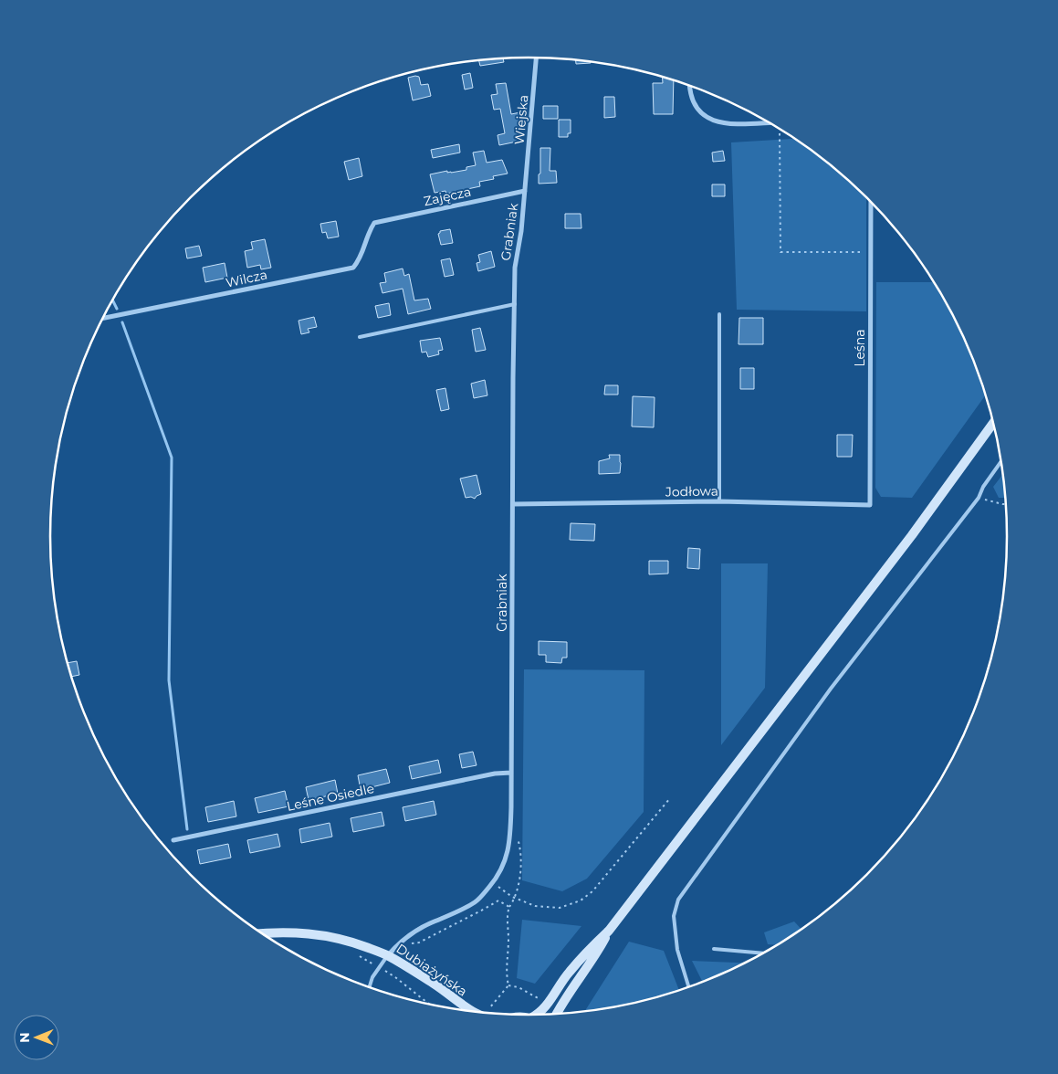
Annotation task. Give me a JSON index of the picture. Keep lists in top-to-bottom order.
{
  "streets": {
    "main road": ["Dubiażyńska"],
    "street": [
      "Wiejska",
      "Zajęcza",
      "Grabniak",
      "Wilcza",
      "Leśna",
      "Jodłowa",
      "Leśne Osiedle"
    ]
  },
  "crossings": [
    ["Wiejska", "Zajęcza"],
    ["Wiejska", "Grabniak"],
    ["Zajęcza", "Grabniak"],
    ["Zajęcza", "Wilcza"],
    ["Grabniak", "Jodłowa"],
    ["Grabniak", "Leśne Osiedle"],
    ["Grabniak", "Dubiażyńska"],
    ["Leśna", "Jodłowa"]
  ],
  "north": "left"
}
